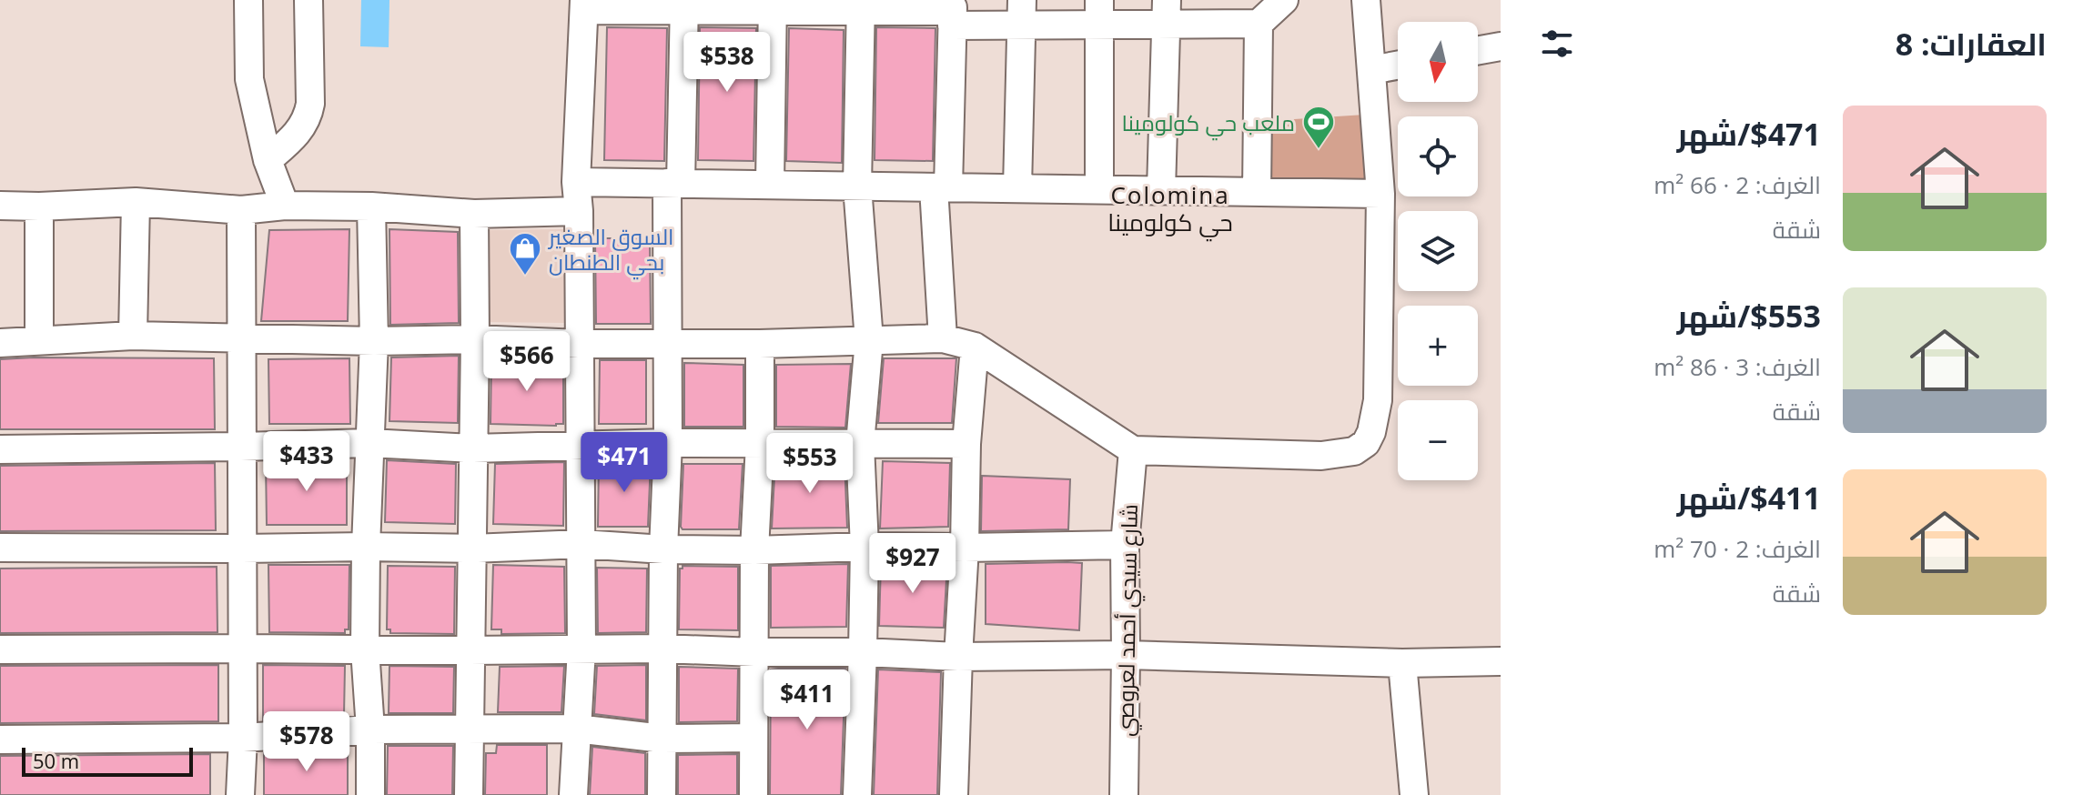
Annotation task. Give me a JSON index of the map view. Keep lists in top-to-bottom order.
{
  "streets": {
    "street": ["شارع سيدي أحمد لعروصي"]
  },
  "districts": ["Colomina حي كولومينا"],
  "places": {
    "sports": ["ملعب حي كولومينا"],
    "shop": ["السوق الصغير بحي الطنطان"]
  },
  "scale_bar": "50 m",
  "north": "bottom",
  "page": {
    "heading": "العقارات: 8",
    "map_buttons": ["+", "−"],
    "price": [
      "$538",
      "$566",
      "$433",
      "$471",
      "$553",
      "$927",
      "$411",
      "$578"
    ],
    "list": [
      {
        "name": "$471/شهر",
        "note": "الغرف: 2 · 66 m² · شقة"
      },
      {
        "name": "$553/شهر",
        "note": "الغرف: 3 · 86 m² · شقة"
      },
      {
        "name": "$411/شهر",
        "note": "الغرف: 2 · 70 m² · شقة"
      }
    ],
    "scale": "50 m"
  }
}
